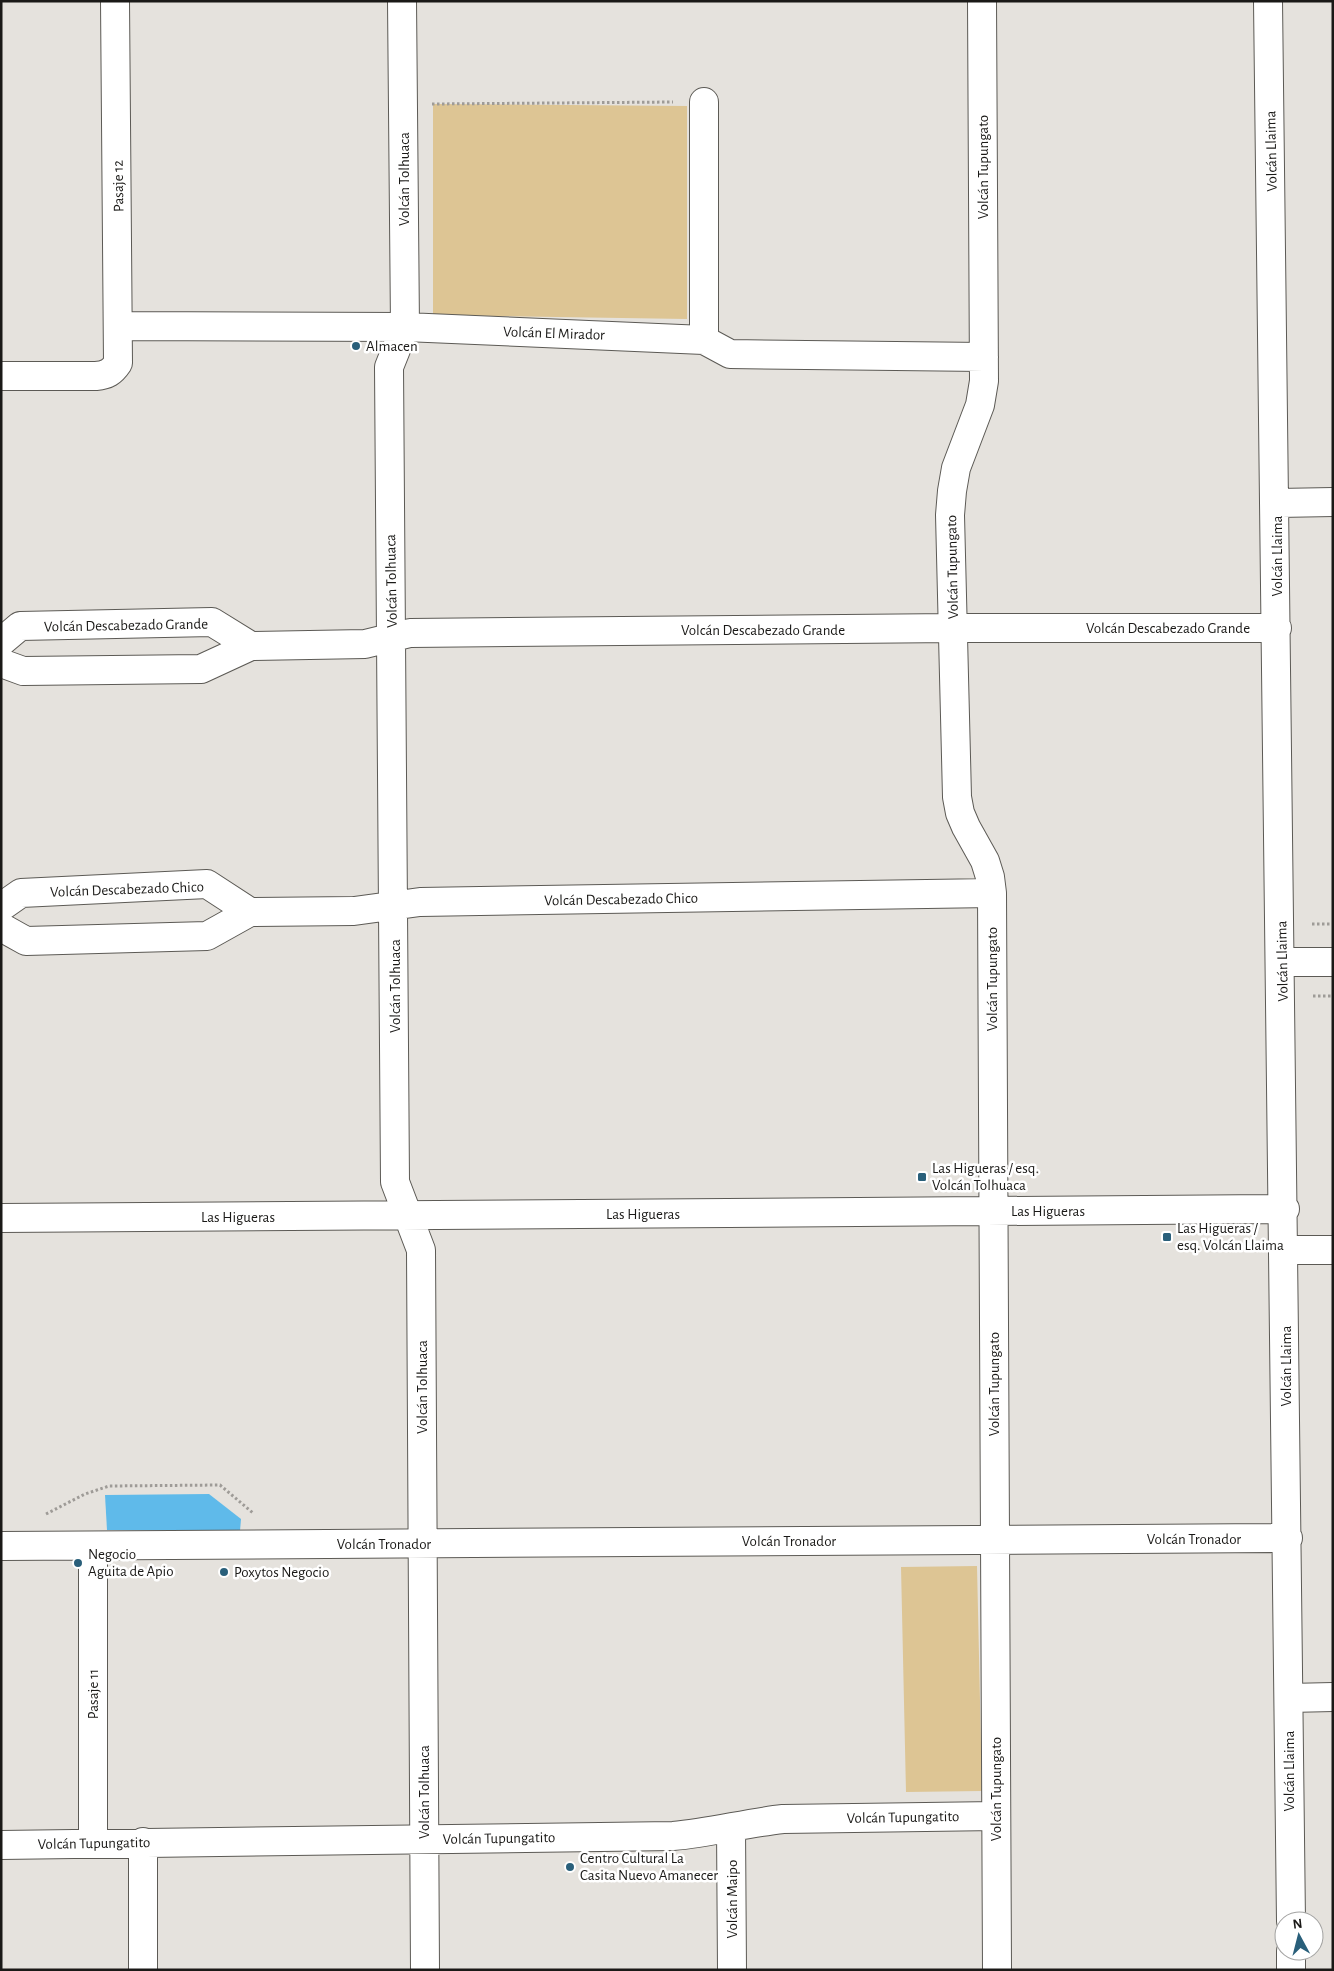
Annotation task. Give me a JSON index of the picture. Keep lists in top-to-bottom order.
{
  "streets": {
    "street": [
      "Volcán Llaima",
      "Volcán Tupungato",
      "Volcán Tolhuaca",
      "Pasaje 12",
      "Volcán El Mirador",
      "Volcán Descabezado Grande",
      "Volcán Descabezado Chico",
      "Las Higueras",
      "Volcán Tronador",
      "Pasaje 11",
      "Volcán Tupungatito",
      "Volcán Maipo"
    ]
  },
  "crossings": [
    ["Volcán Llaima", "Volcán Descabezado Grande"],
    ["Volcán Llaima", "Las Higueras"],
    ["Volcán Llaima", "Volcán Tronador"],
    ["Volcán Tupungato", "Volcán El Mirador"],
    ["Volcán Tupungato", "Volcán Descabezado Grande"],
    ["Volcán Tupungato", "Volcán Descabezado Chico"],
    ["Volcán Tupungato", "Las Higueras"],
    ["Volcán Tupungato", "Volcán Tronador"],
    ["Volcán Tupungato", "Volcán Tupungatito"],
    ["Volcán Tolhuaca", "Volcán El Mirador"],
    ["Volcán Tolhuaca", "Volcán Descabezado Grande"],
    ["Volcán Tolhuaca", "Volcán Descabezado Chico"],
    ["Volcán Tolhuaca", "Las Higueras"],
    ["Volcán Tolhuaca", "Volcán Tronador"],
    ["Volcán Tolhuaca", "Volcán Tupungatito"],
    ["Pasaje 12", "Volcán El Mirador"],
    ["Volcán Tronador", "Pasaje 11"],
    ["Pasaje 11", "Volcán Tupungatito"],
    ["Volcán Tupungatito", "Volcán Maipo"]
  ],
  "places": {
    "other": [
      "Almacen",
      "Negocio Aguita de Apio",
      "Poxytos Negocio",
      "Centro Cultural La Casita Nuevo Amanecer"
    ],
    "transit": ["Las Higueras / esq. Volcán Tolhuaca", "Las Higueras / esq. Volcán Llaima"]
  },
  "north": "top"
}
